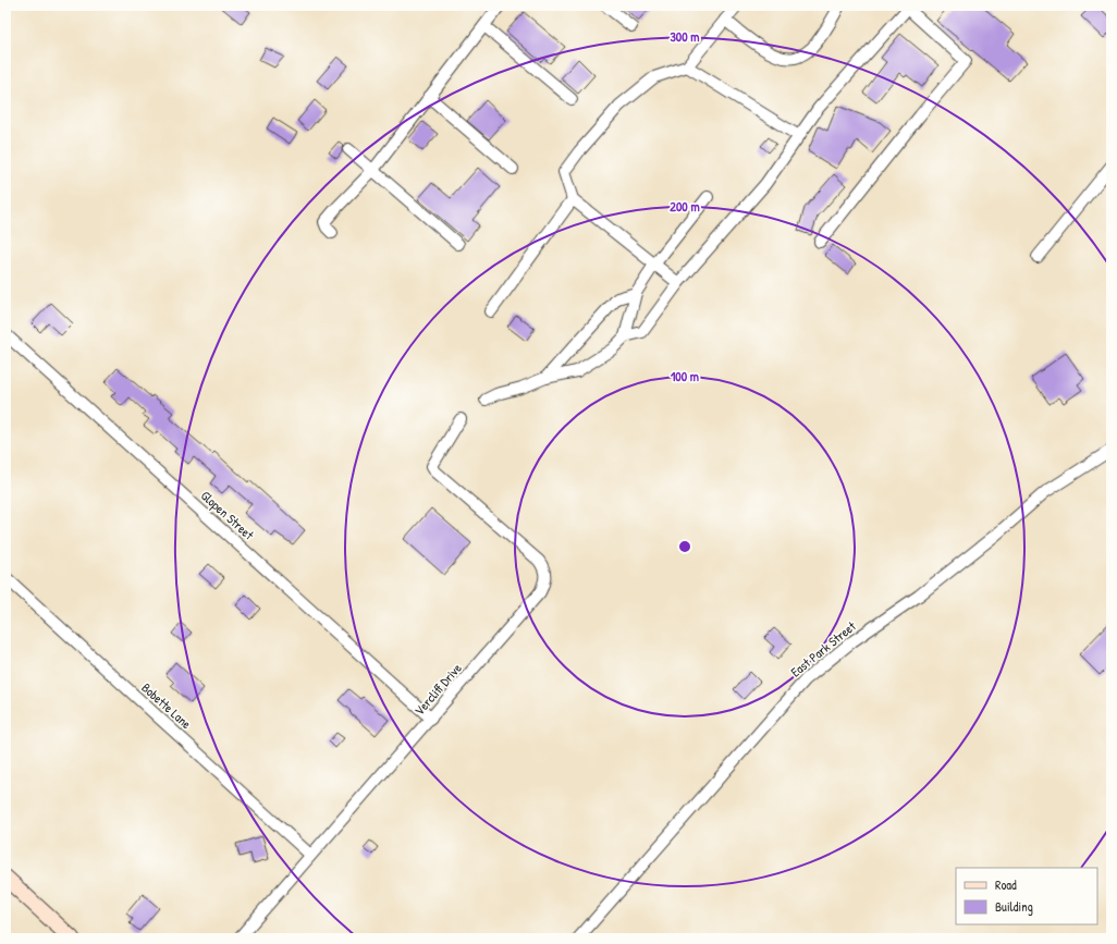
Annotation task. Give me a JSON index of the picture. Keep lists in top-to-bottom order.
{
  "streets": {
    "street": [
      "Glopen Street",
      "East Park Street",
      "Vercliff Drive",
      "Bobette Lane"
    ]
  },
  "crossings": [
    ["Glopen Street", "Vercliff Drive"],
    ["Vercliff Drive", "Bobette Lane"]
  ],
  "legend": ["Road", "Building"],
  "rings": ["300 m", "200 m", "100 m"]
}
